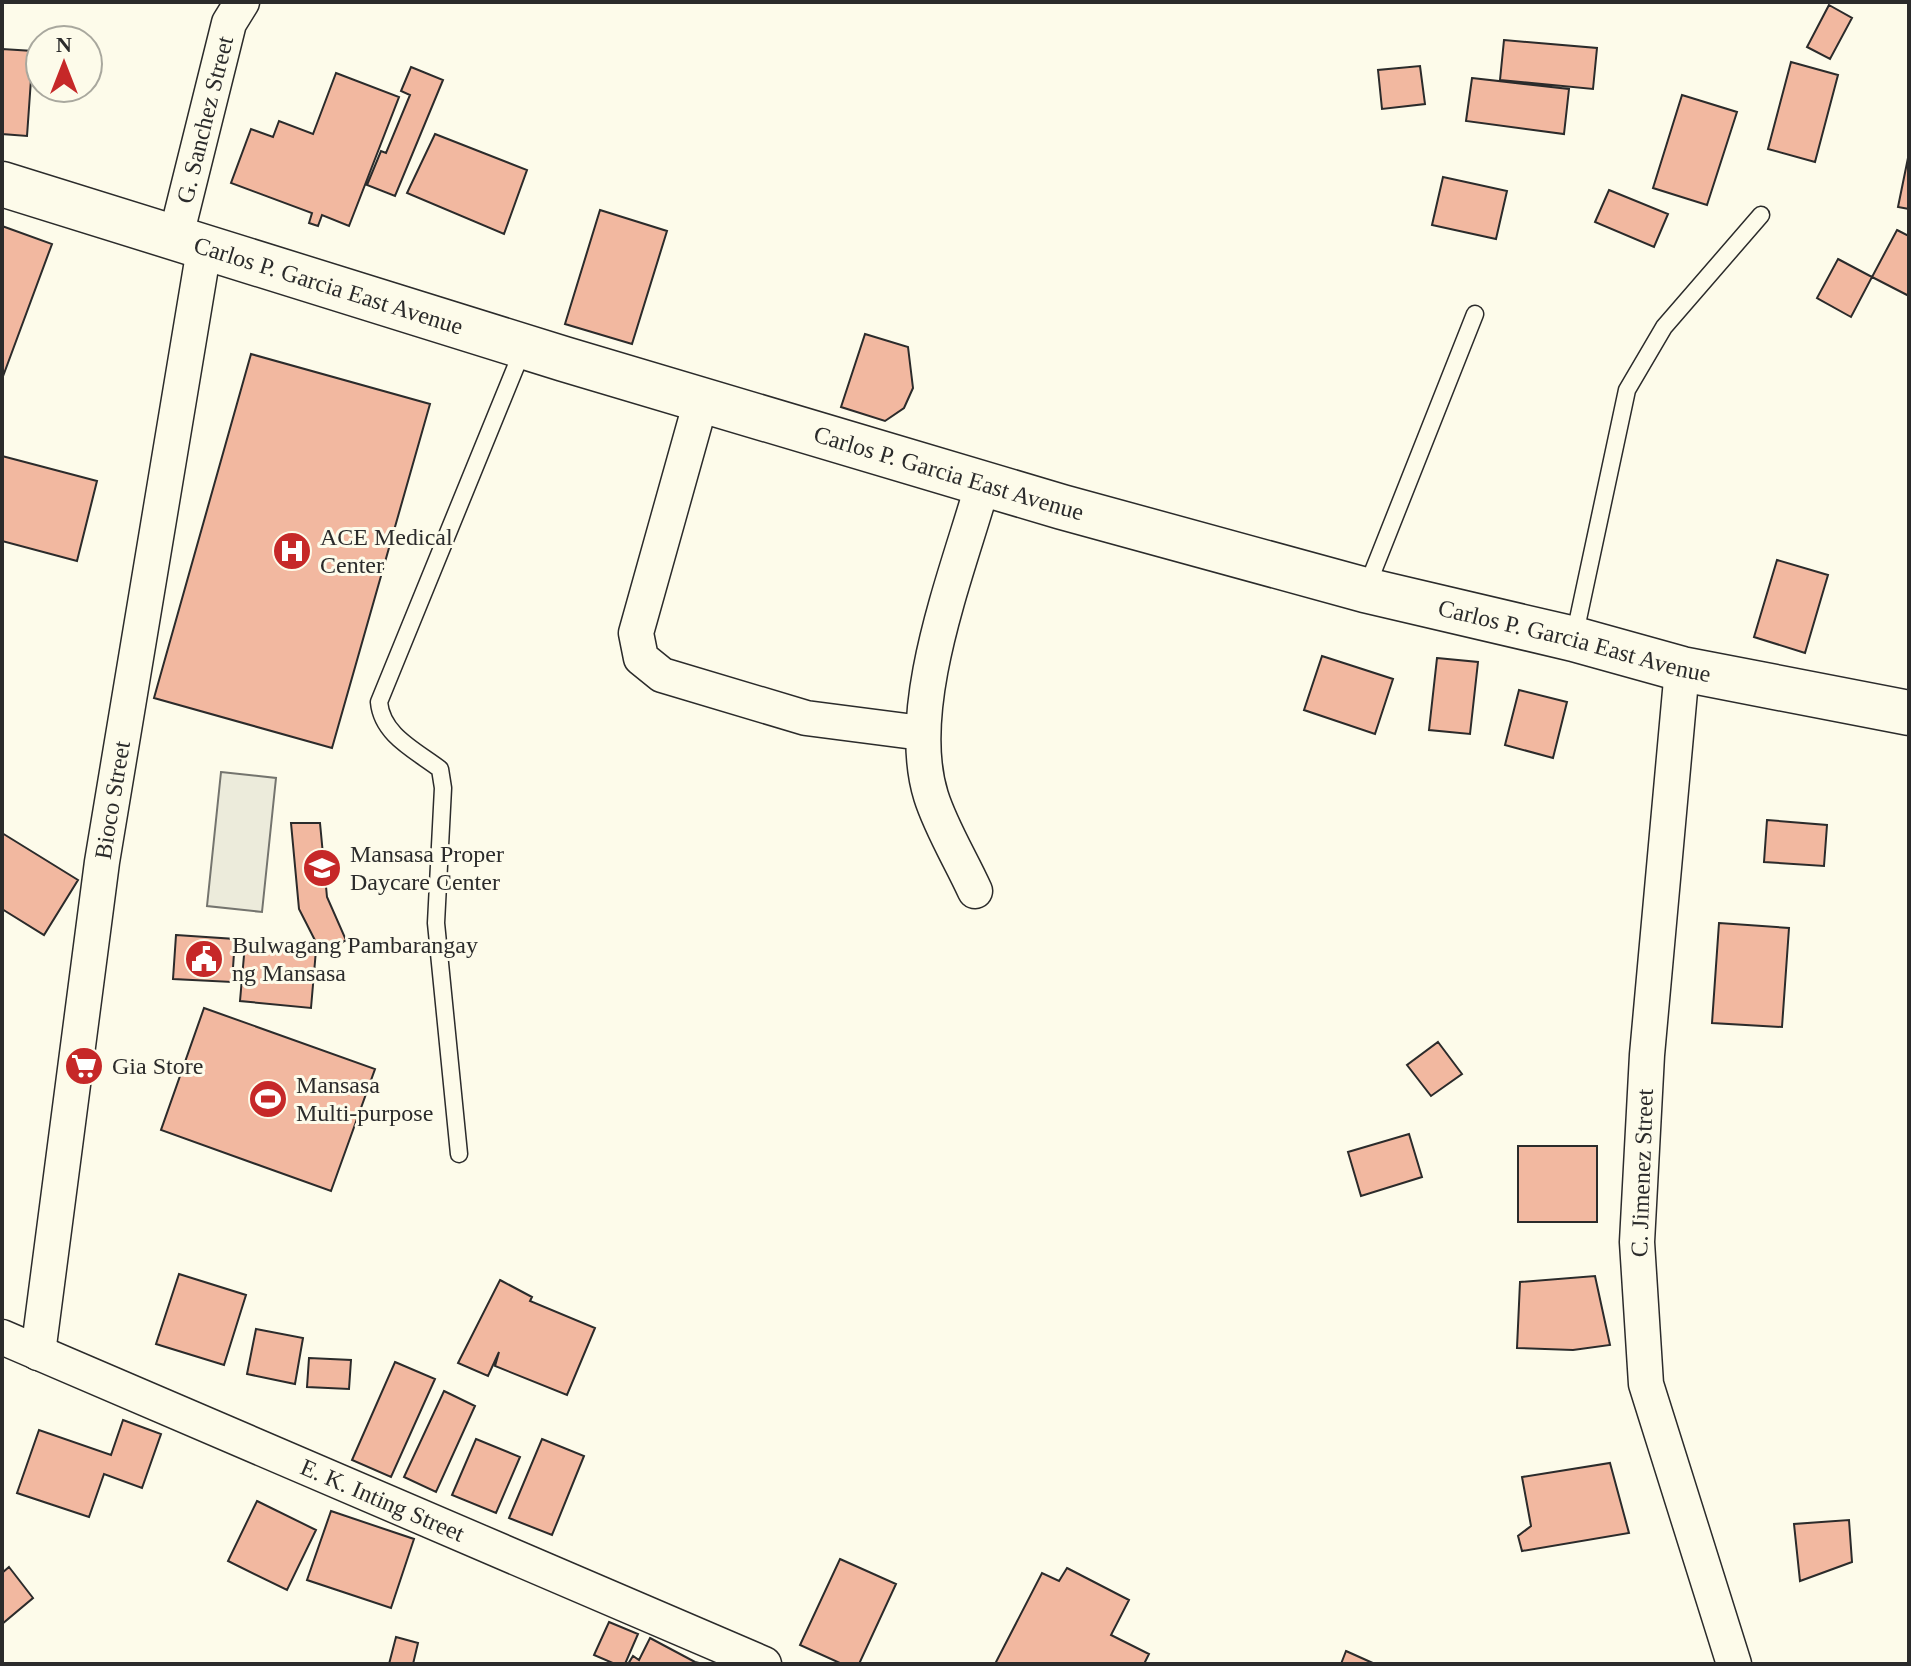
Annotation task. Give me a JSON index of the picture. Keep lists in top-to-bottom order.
{
  "streets": {
    "main road": ["Carlos P. Garcia East Avenue"],
    "street": [
      "G. Sanchez Street",
      "Bioco Street",
      "C. Jimenez Street",
      "E. K. Inting Street"
    ]
  },
  "crossings": [
    ["G. Sanchez Street", "Carlos P. Garcia East Avenue"],
    ["G. Sanchez Street", "Bioco Street"],
    ["Carlos P. Garcia East Avenue", "Bioco Street"],
    ["Carlos P. Garcia East Avenue", "C. Jimenez Street"],
    ["Bioco Street", "E. K. Inting Street"]
  ],
  "places": {
    "hospital": ["ACE Medical Center"],
    "school or university": ["Mansasa Proper Daycare Center"],
    "public building": ["Bulwagang Pambarangay ng Mansasa"],
    "supermarket": ["Gia Store"],
    "sports": ["Mansasa Multi-purpose"]
  },
  "north": "top"
}
